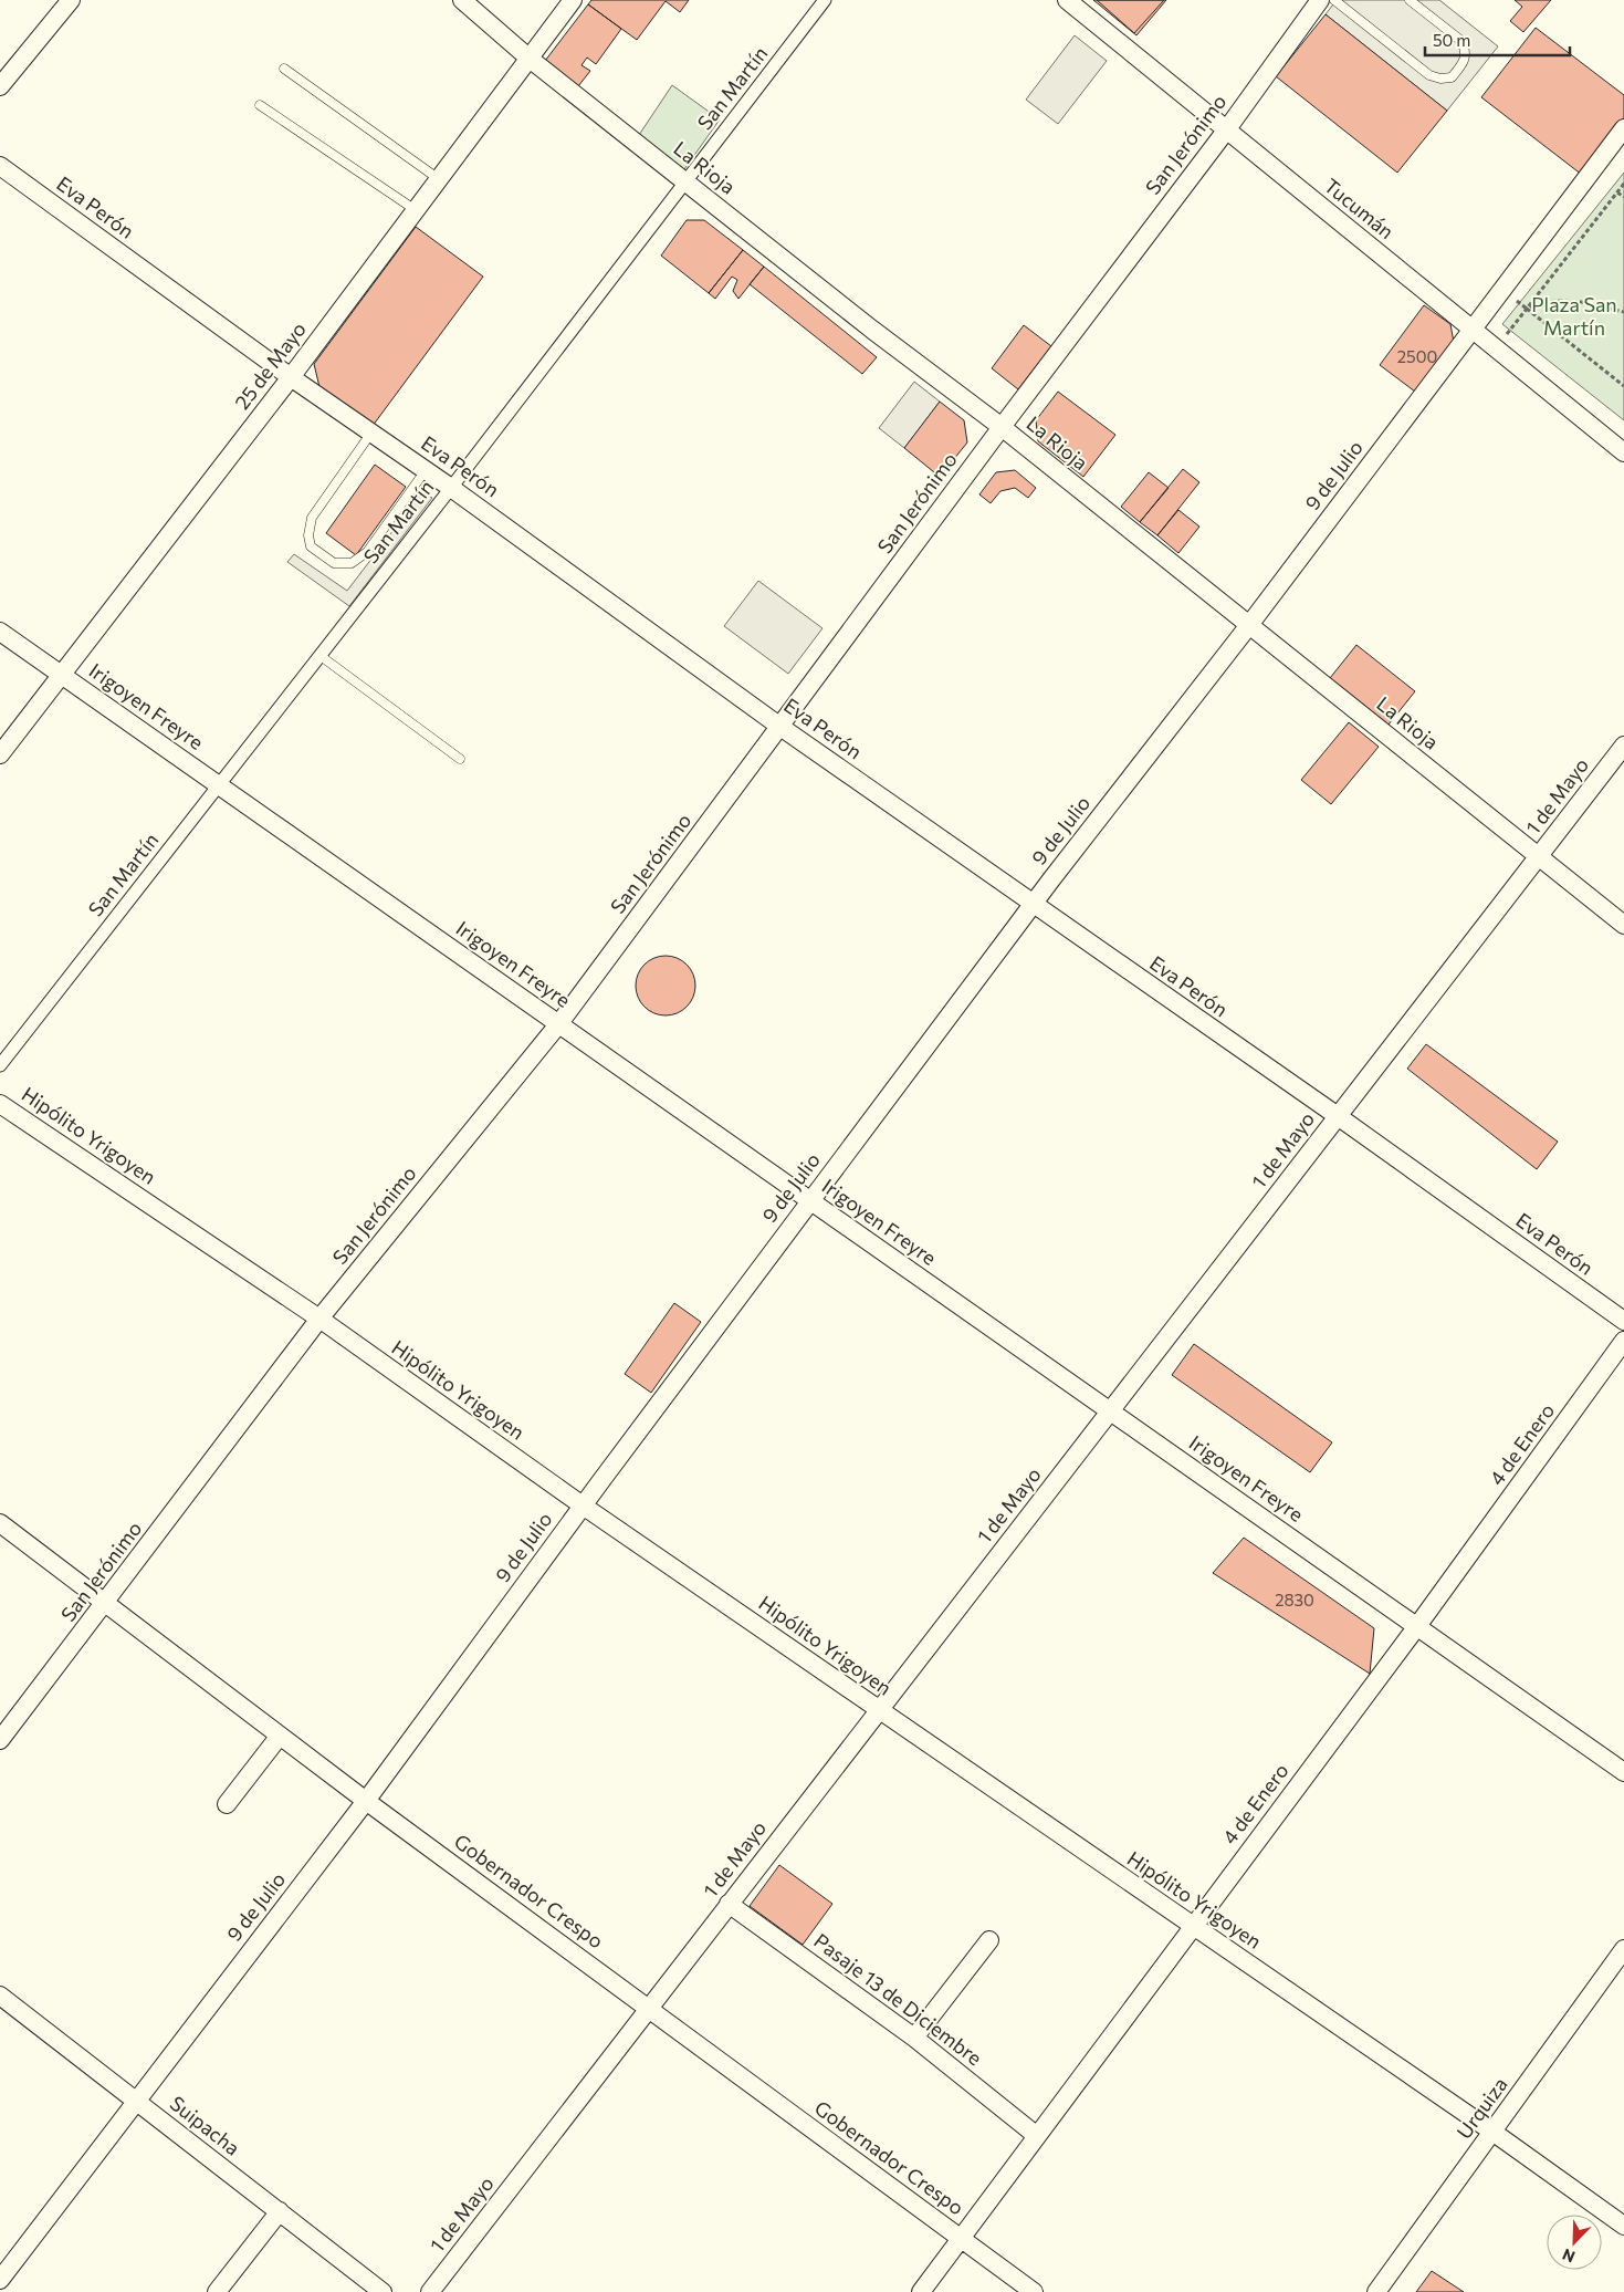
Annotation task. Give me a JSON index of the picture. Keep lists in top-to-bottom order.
{
  "streets": {
    "street": [
      "San Martín",
      "San Jerónimo",
      "La Rioja",
      "Eva Perón",
      "Tucumán",
      "25 de Mayo",
      "9 de Julio",
      "Irigoyen Freyre",
      "1 de Mayo",
      "Hipólito Yrigoyen",
      "4 de Enero",
      "Gobernador Crespo",
      "Pasaje 13 de Diciembre",
      "Urquiza",
      "Suipacha"
    ]
  },
  "crossings": [
    ["San Martín", "La Rioja"],
    ["San Martín", "Eva Perón"],
    ["San Martín", "Irigoyen Freyre"],
    ["San Jerónimo", "La Rioja"],
    ["San Jerónimo", "Eva Perón"],
    ["San Jerónimo", "Tucumán"],
    ["San Jerónimo", "Irigoyen Freyre"],
    ["San Jerónimo", "Hipólito Yrigoyen"],
    ["San Jerónimo", "Gobernador Crespo"],
    ["La Rioja", "25 de Mayo"],
    ["La Rioja", "9 de Julio"],
    ["La Rioja", "1 de Mayo"],
    ["Eva Perón", "25 de Mayo"],
    ["Eva Perón", "9 de Julio"],
    ["Eva Perón", "1 de Mayo"],
    ["Tucumán", "9 de Julio"],
    ["25 de Mayo", "Irigoyen Freyre"],
    ["9 de Julio", "Irigoyen Freyre"],
    ["9 de Julio", "Hipólito Yrigoyen"],
    ["9 de Julio", "Gobernador Crespo"],
    ["9 de Julio", "Suipacha"],
    ["Irigoyen Freyre", "1 de Mayo"],
    ["Irigoyen Freyre", "4 de Enero"],
    ["1 de Mayo", "Hipólito Yrigoyen"],
    ["1 de Mayo", "Gobernador Crespo"],
    ["1 de Mayo", "Pasaje 13 de Diciembre"],
    ["Hipólito Yrigoyen", "4 de Enero"],
    ["Hipólito Yrigoyen", "Urquiza"],
    ["4 de Enero", "Gobernador Crespo"],
    ["4 de Enero", "Pasaje 13 de Diciembre"]
  ],
  "parks": ["Plaza San Martín"],
  "house_numbers": ["2500", "2830"],
  "scale_bar": "50 m",
  "north": "bottom left"
}
